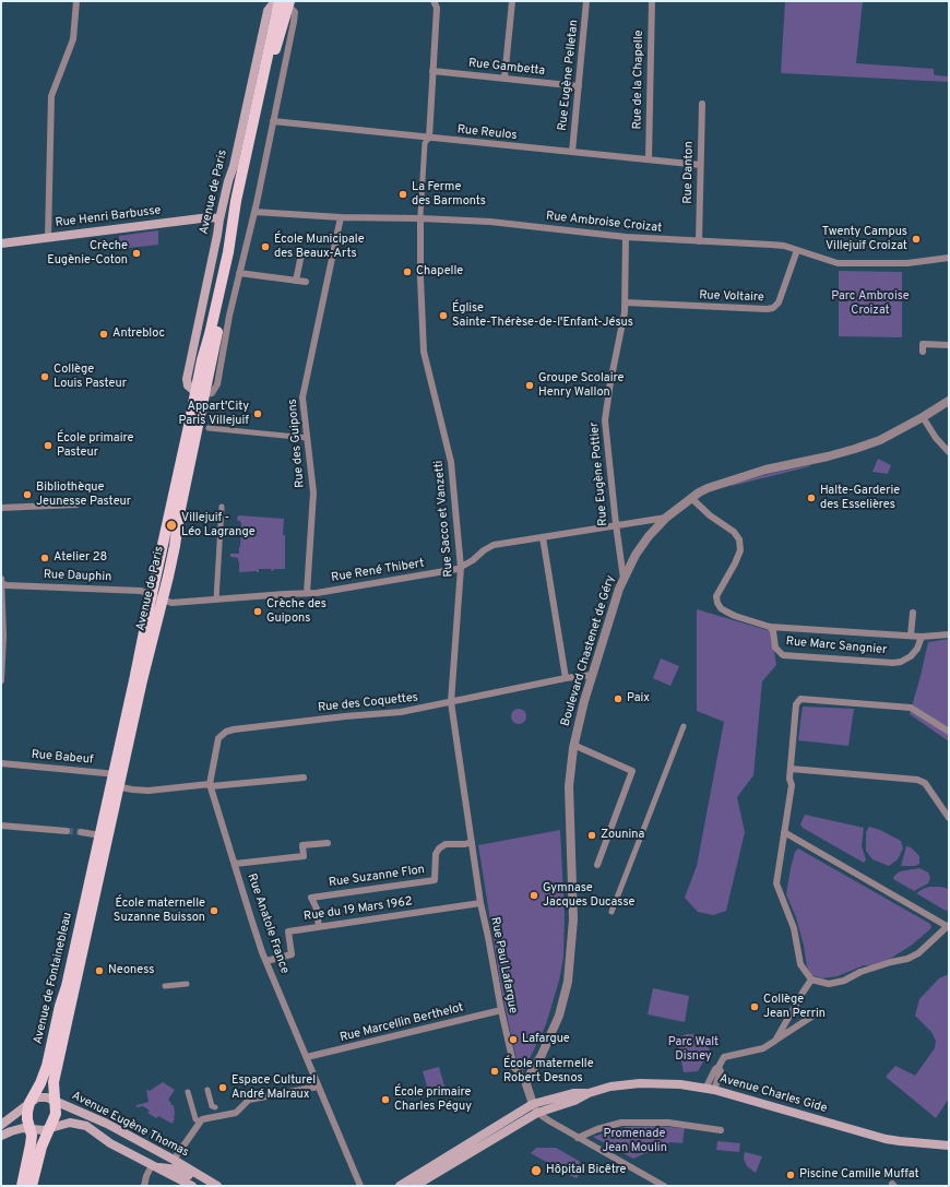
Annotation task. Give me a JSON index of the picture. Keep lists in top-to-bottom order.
{
  "streets": {
    "main road": [
      "Avenue de Paris",
      "Rue Henri Barbusse",
      "Avenue de Fontainebleau",
      "Avenue Charles Gide",
      "Avenue Eugène Thomas"
    ],
    "street": [
      "Rue Gambetta",
      "Rue Eugène Pelletan",
      "Rue de la Chapelle",
      "Rue Reulos",
      "Rue Danton",
      "Rue Ambroise Croizat",
      "Rue Voltaire",
      "Rue des Guipons",
      "Rue Eugène Pottier",
      "Rue Sacco et Vanzetti",
      "Rue René Thibert",
      "Rue Dauphin",
      "Rue Marc Sangnier",
      "Boulevard Chastenet de Géry",
      "Rue des Coquettes",
      "Rue Babeuf",
      "Rue Suzanne Flon",
      "Rue du 19 Mars 1962",
      "Rue Anatole France",
      "Rue Paul Lafargue",
      "Rue Marcellin Berthelot"
    ]
  },
  "crossings": [
    ["Rue Gambetta", "Rue Eugène Pelletan"],
    ["Rue Eugène Pelletan", "Rue Reulos"],
    ["Rue de la Chapelle", "Rue Reulos"],
    ["Rue Reulos", "Rue Danton"],
    ["Rue Danton", "Rue Ambroise Croizat"],
    ["Avenue de Paris", "Rue Henri Barbusse"],
    ["Avenue de Paris", "Rue René Thibert"],
    ["Avenue de Paris", "Rue Dauphin"],
    ["Avenue de Paris", "Rue Babeuf"],
    ["Avenue de Paris", "Avenue de Fontainebleau"],
    ["Rue Ambroise Croizat", "Rue Voltaire"],
    ["Rue Ambroise Croizat", "Rue des Guipons"],
    ["Rue Ambroise Croizat", "Rue Eugène Pottier"],
    ["Rue Ambroise Croizat", "Rue Sacco et Vanzetti"],
    ["Rue Voltaire", "Rue Eugène Pottier"],
    ["Rue des Guipons", "Rue René Thibert"],
    ["Rue Eugène Pottier", "Rue René Thibert"],
    ["Rue Eugène Pottier", "Boulevard Chastenet de Géry"],
    ["Rue Sacco et Vanzetti", "Rue René Thibert"],
    ["Rue Sacco et Vanzetti", "Rue des Coquettes"],
    ["Rue Sacco et Vanzetti", "Rue Suzanne Flon"],
    ["Rue Sacco et Vanzetti", "Rue Paul Lafargue"],
    ["Rue René Thibert", "Rue Dauphin"],
    ["Rue René Thibert", "Boulevard Chastenet de Géry"],
    ["Rue Marc Sangnier", "Boulevard Chastenet de Géry"],
    ["Boulevard Chastenet de Géry", "Rue des Coquettes"],
    ["Boulevard Chastenet de Géry", "Rue Paul Lafargue"],
    ["Rue des Coquettes", "Rue Anatole France"],
    ["Rue Babeuf", "Avenue de Fontainebleau"],
    ["Rue Suzanne Flon", "Rue du 19 Mars 1962"],
    ["Rue Suzanne Flon", "Rue Paul Lafargue"],
    ["Rue du 19 Mars 1962", "Rue Anatole France"],
    ["Rue du 19 Mars 1962", "Rue Paul Lafargue"],
    ["Rue Anatole France", "Rue Marcellin Berthelot"],
    ["Rue Paul Lafargue", "Rue Marcellin Berthelot"],
    ["Avenue de Fontainebleau", "Avenue Eugène Thomas"]
  ],
  "parks": ["Parc Ambroise Croizat", "Parc Walt Disney", "Promenade Jean Moulin"],
  "places": [
    "La Ferme des Barmonts",
    "Twenty Campus Villejuif Croizat",
    "École Municipale des Beaux-Arts",
    "Crèche Eugènie-Coton",
    "Chapelle",
    "Église Sainte-Thérèse-de-l'Enfant-Jésus",
    "Antrebloc",
    "Collège Louis Pasteur",
    "Groupe Scolaire Henry Wallon",
    "Appart'City Paris Villejuif",
    "École primaire Pasteur",
    "Bibliothèque Jeunesse Pasteur",
    "Halte-Garderie des Esselières",
    "Villejuif - Léo Lagrange",
    "Atelier 28",
    "Crèche des Guipons",
    "Paix",
    "Zounina",
    "Gymnase Jacques Ducasse",
    "École maternelle Suzanne Buisson",
    "Neoness",
    "Collège Jean Perrin",
    "Lafargue",
    "École maternelle Robert Desnos",
    "Espace Culturel André Malraux",
    "École primaire Charles Péguy",
    "Hôpital Bicêtre",
    "Piscine Camille Muffat"
  ]
}
